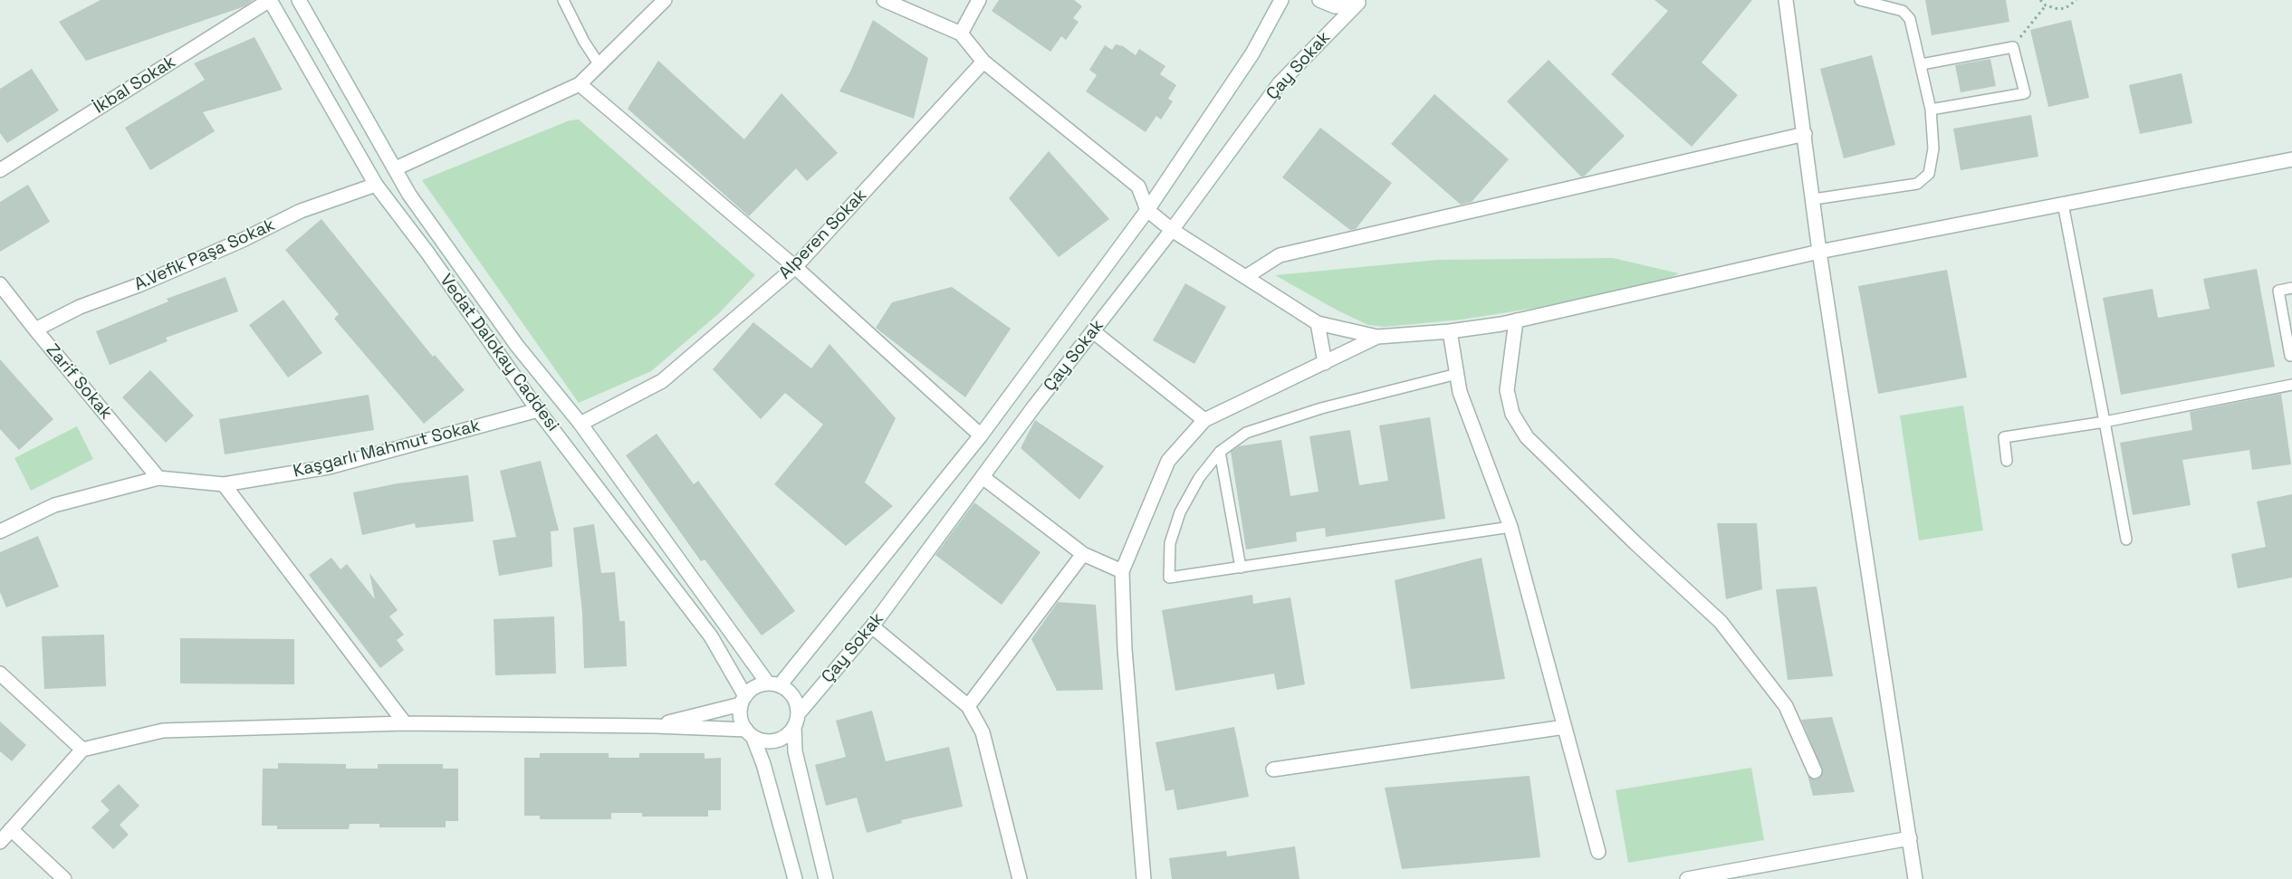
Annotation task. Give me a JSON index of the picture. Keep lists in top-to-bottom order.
{
  "streets": {
    "street": [
      "Çay Sokak",
      "İkbal Sokak",
      "Alperen Sokak",
      "A.Vefik Paşa Sokak",
      "Vedat Dalokay Caddesi",
      "Zarif Sokak",
      "Kaşgarlı Mahmut Sokak"
    ]
  },
  "crossings": [
    ["Çay Sokak", "Vedat Dalokay Caddesi"],
    ["İkbal Sokak", "Vedat Dalokay Caddesi"],
    ["Alperen Sokak", "Vedat Dalokay Caddesi"],
    ["A.Vefik Paşa Sokak", "Vedat Dalokay Caddesi"],
    ["A.Vefik Paşa Sokak", "Zarif Sokak"],
    ["Vedat Dalokay Caddesi", "Kaşgarlı Mahmut Sokak"],
    ["Zarif Sokak", "Kaşgarlı Mahmut Sokak"]
  ]
}
